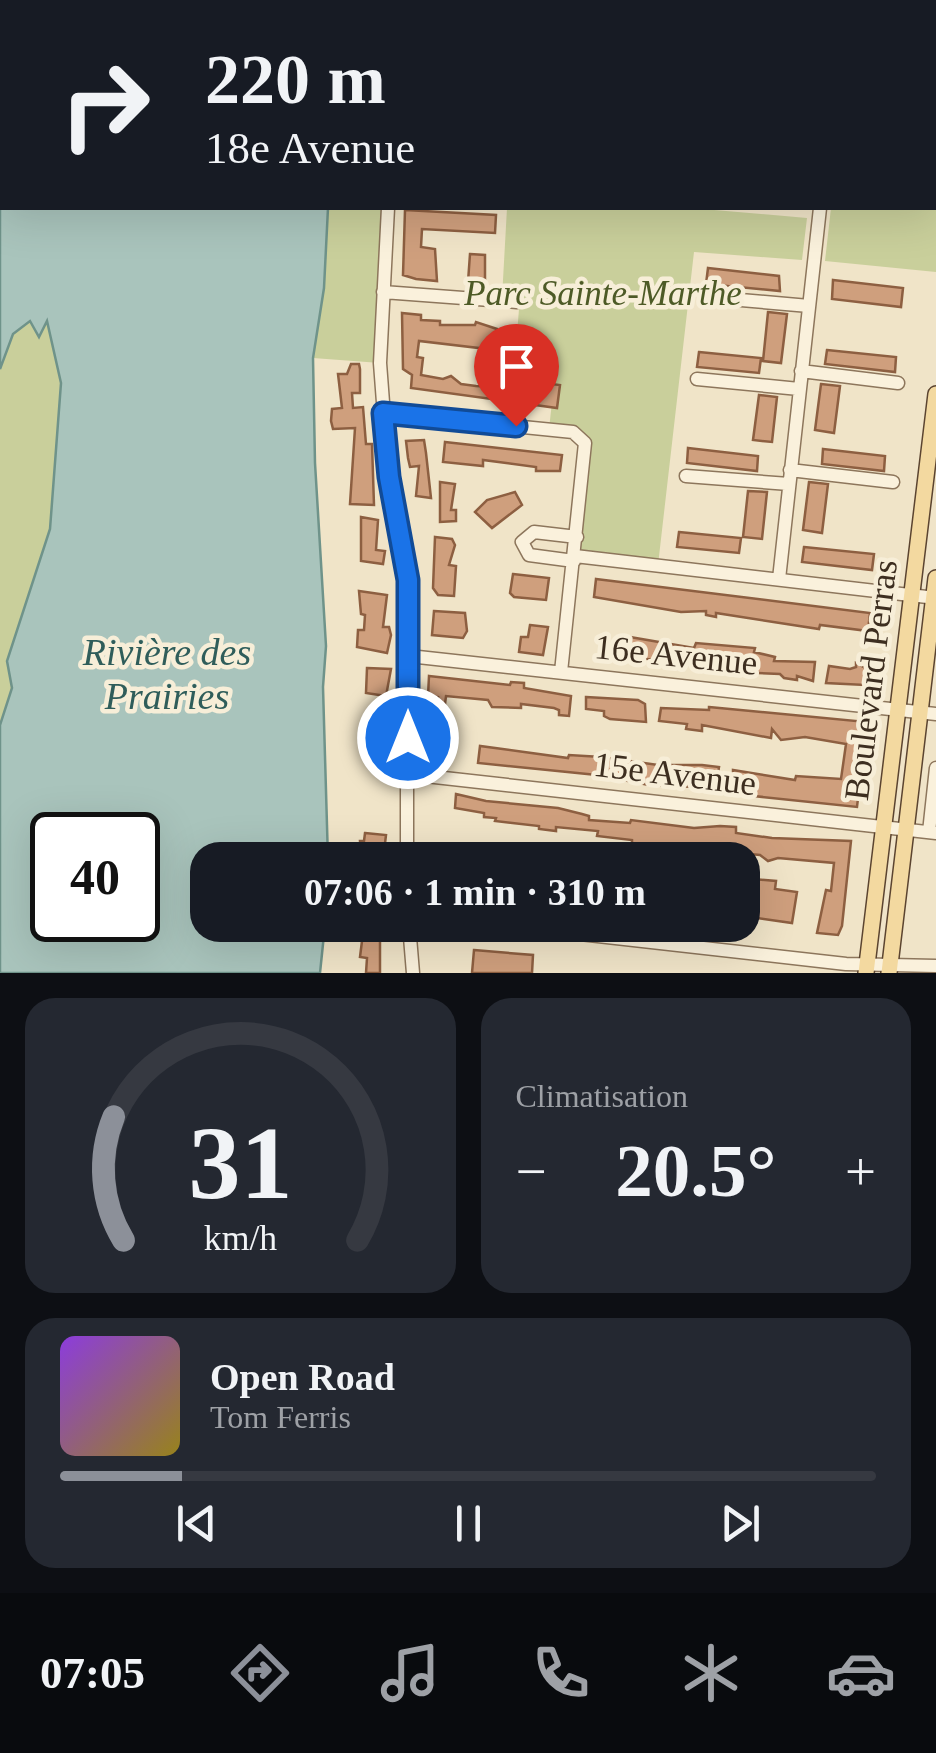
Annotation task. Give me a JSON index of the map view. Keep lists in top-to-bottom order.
{
  "streets": {
    "main road": ["Boulevard Perras"],
    "street": ["16e Avenue", "15e Avenue"]
  },
  "crossings": [
    ["16e Avenue", "Boulevard Perras"],
    ["Boulevard Perras", "15e Avenue"]
  ],
  "water": ["Rivière des Prairies"],
  "parks": ["Parc Sainte-Marthe"],
  "page": {
    "turn": ["220 m", "18e Avenue"],
    "limit": "40",
    "trip": "07:06 · 1 min · 310 m",
    "tile": "Climatisation",
    "heat": ["−", "20.5°", "+"],
    "song": ["Open Road", "Tom Ferris"],
    "tabs": "07:05",
    "gauge": ["31", "km/h"]
  }
}
